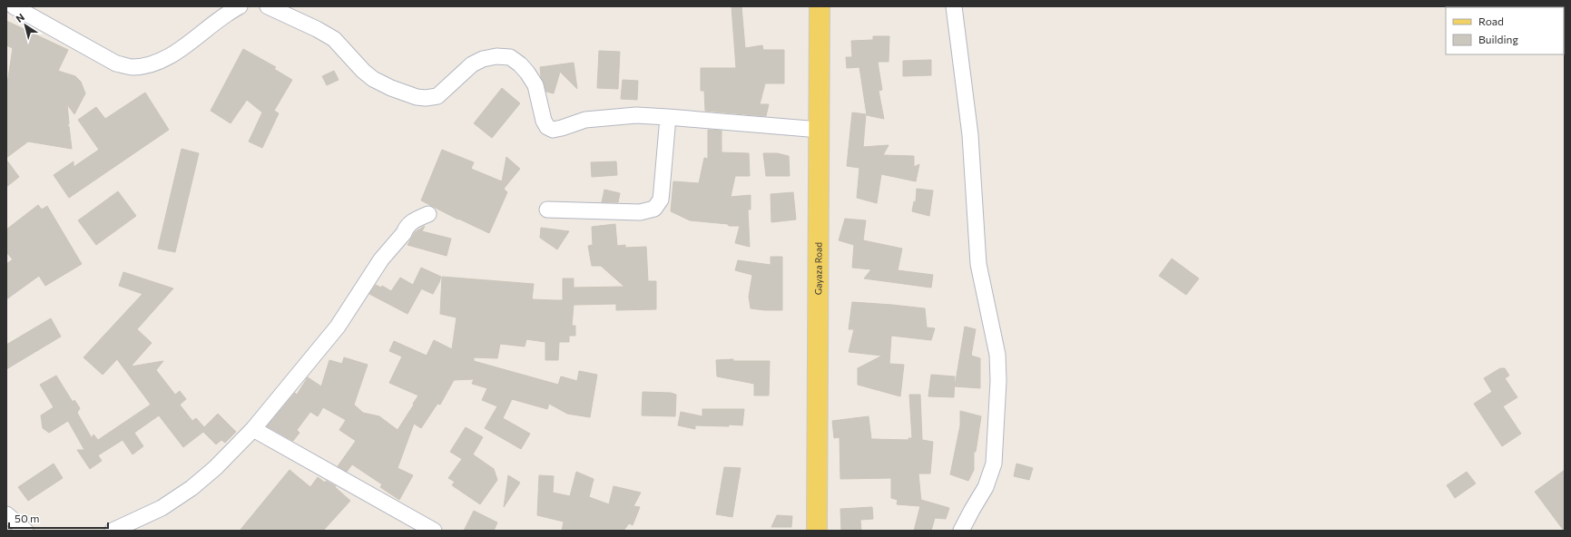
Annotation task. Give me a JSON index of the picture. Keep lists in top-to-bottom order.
{
  "streets": {
    "main road": ["Gayaza Road"]
  },
  "legend": ["Road", "Building"],
  "scale_bar": "50 m",
  "north": "top left"
}
